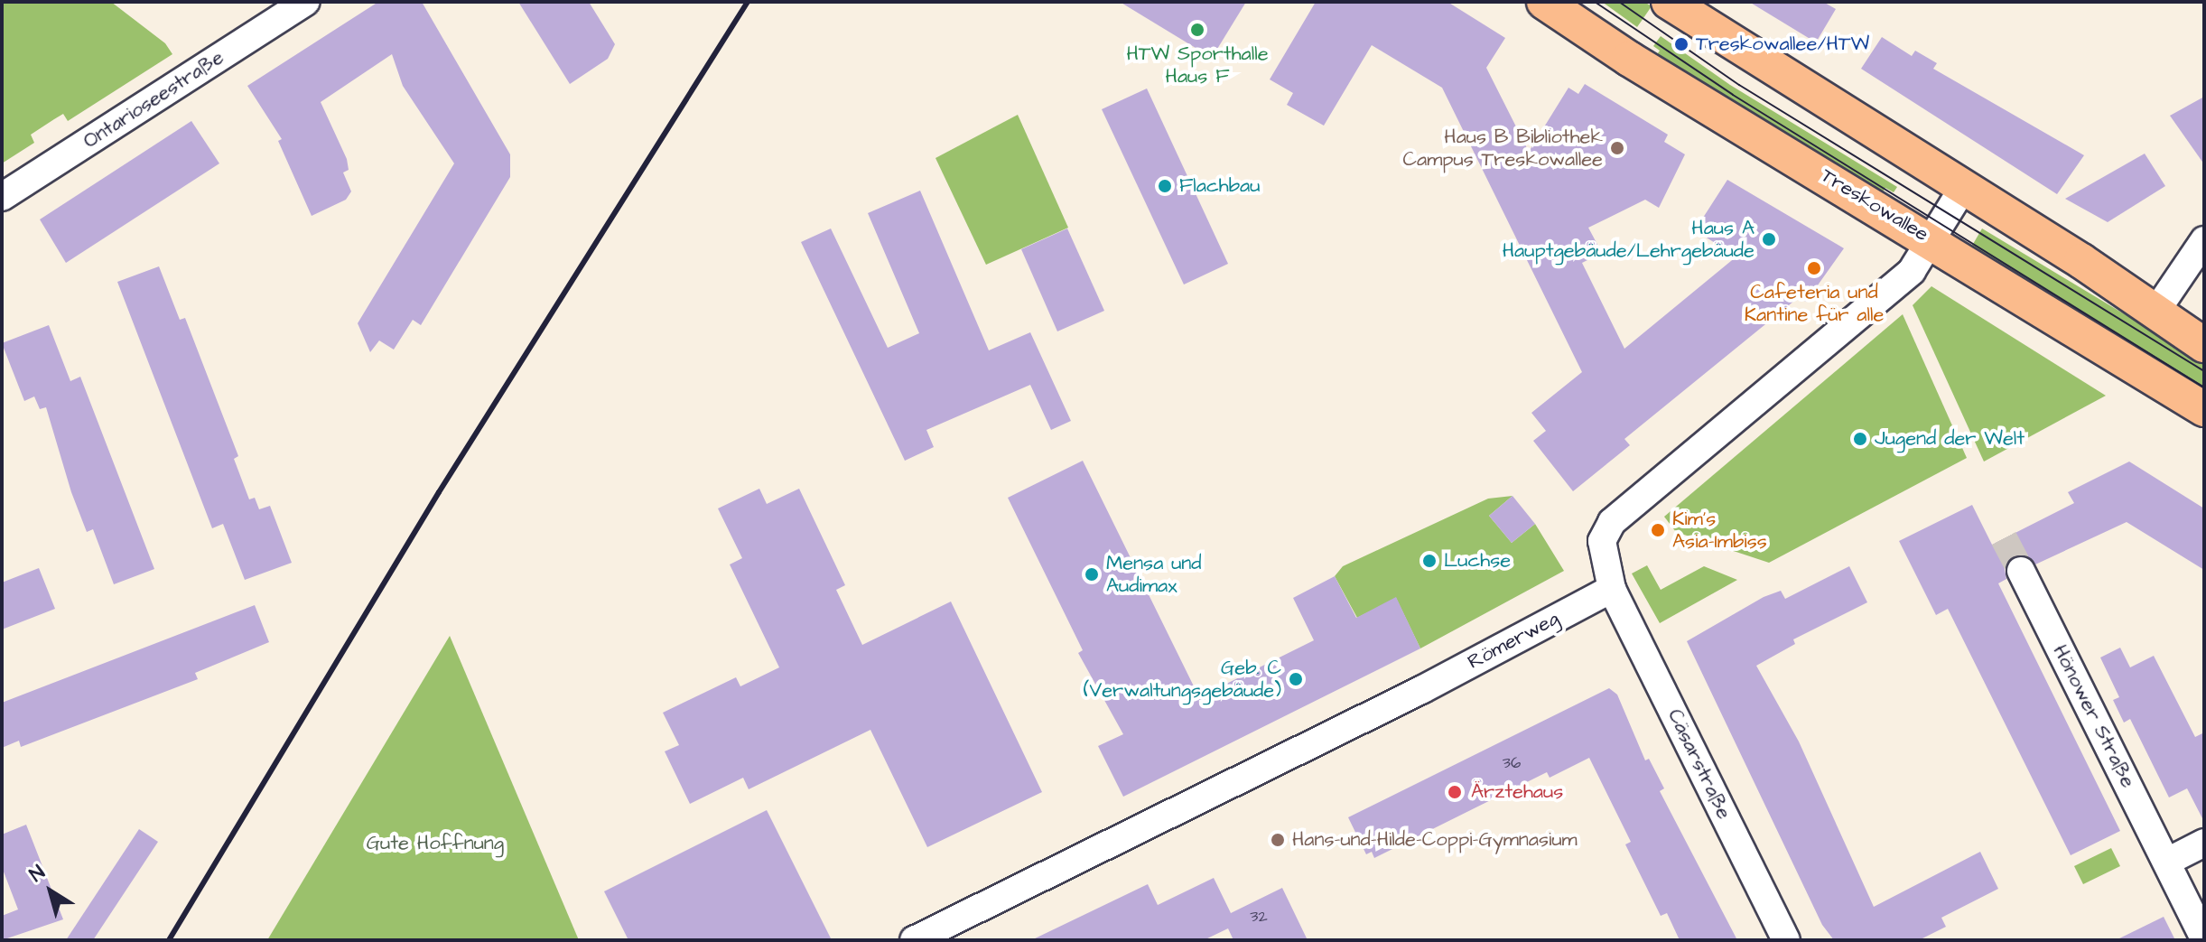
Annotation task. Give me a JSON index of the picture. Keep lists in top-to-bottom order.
{
  "streets": {
    "main road": ["Treskowallee"],
    "street": [
      "Ontarioseestraße",
      "Römerweg",
      "Hönower Straße",
      "Cäsarstraße"
    ]
  },
  "crossings": [
    ["Römerweg", "Cäsarstraße"]
  ],
  "parks": ["Gute Hoffnung"],
  "places": [
    "HTW Sporthalle Haus F",
    "Treskowallee/HTW",
    "Haus B Bibliothek Campus Treskowallee",
    "Flachbau",
    "Haus A Hauptgebäude/Lehrgebäude",
    "Cafeteria und Kantine für alle",
    "Jugend der Welt",
    "Kim's Asia-Imbiss",
    "Luchse",
    "Mensa und Audimax",
    "Geb. C (Verwaltungsgebäude)",
    "Ärztehaus",
    "Hans-und-Hilde-Coppi-Gymnasium"
  ],
  "house_numbers": ["36", "32"],
  "north": "top left"
}
